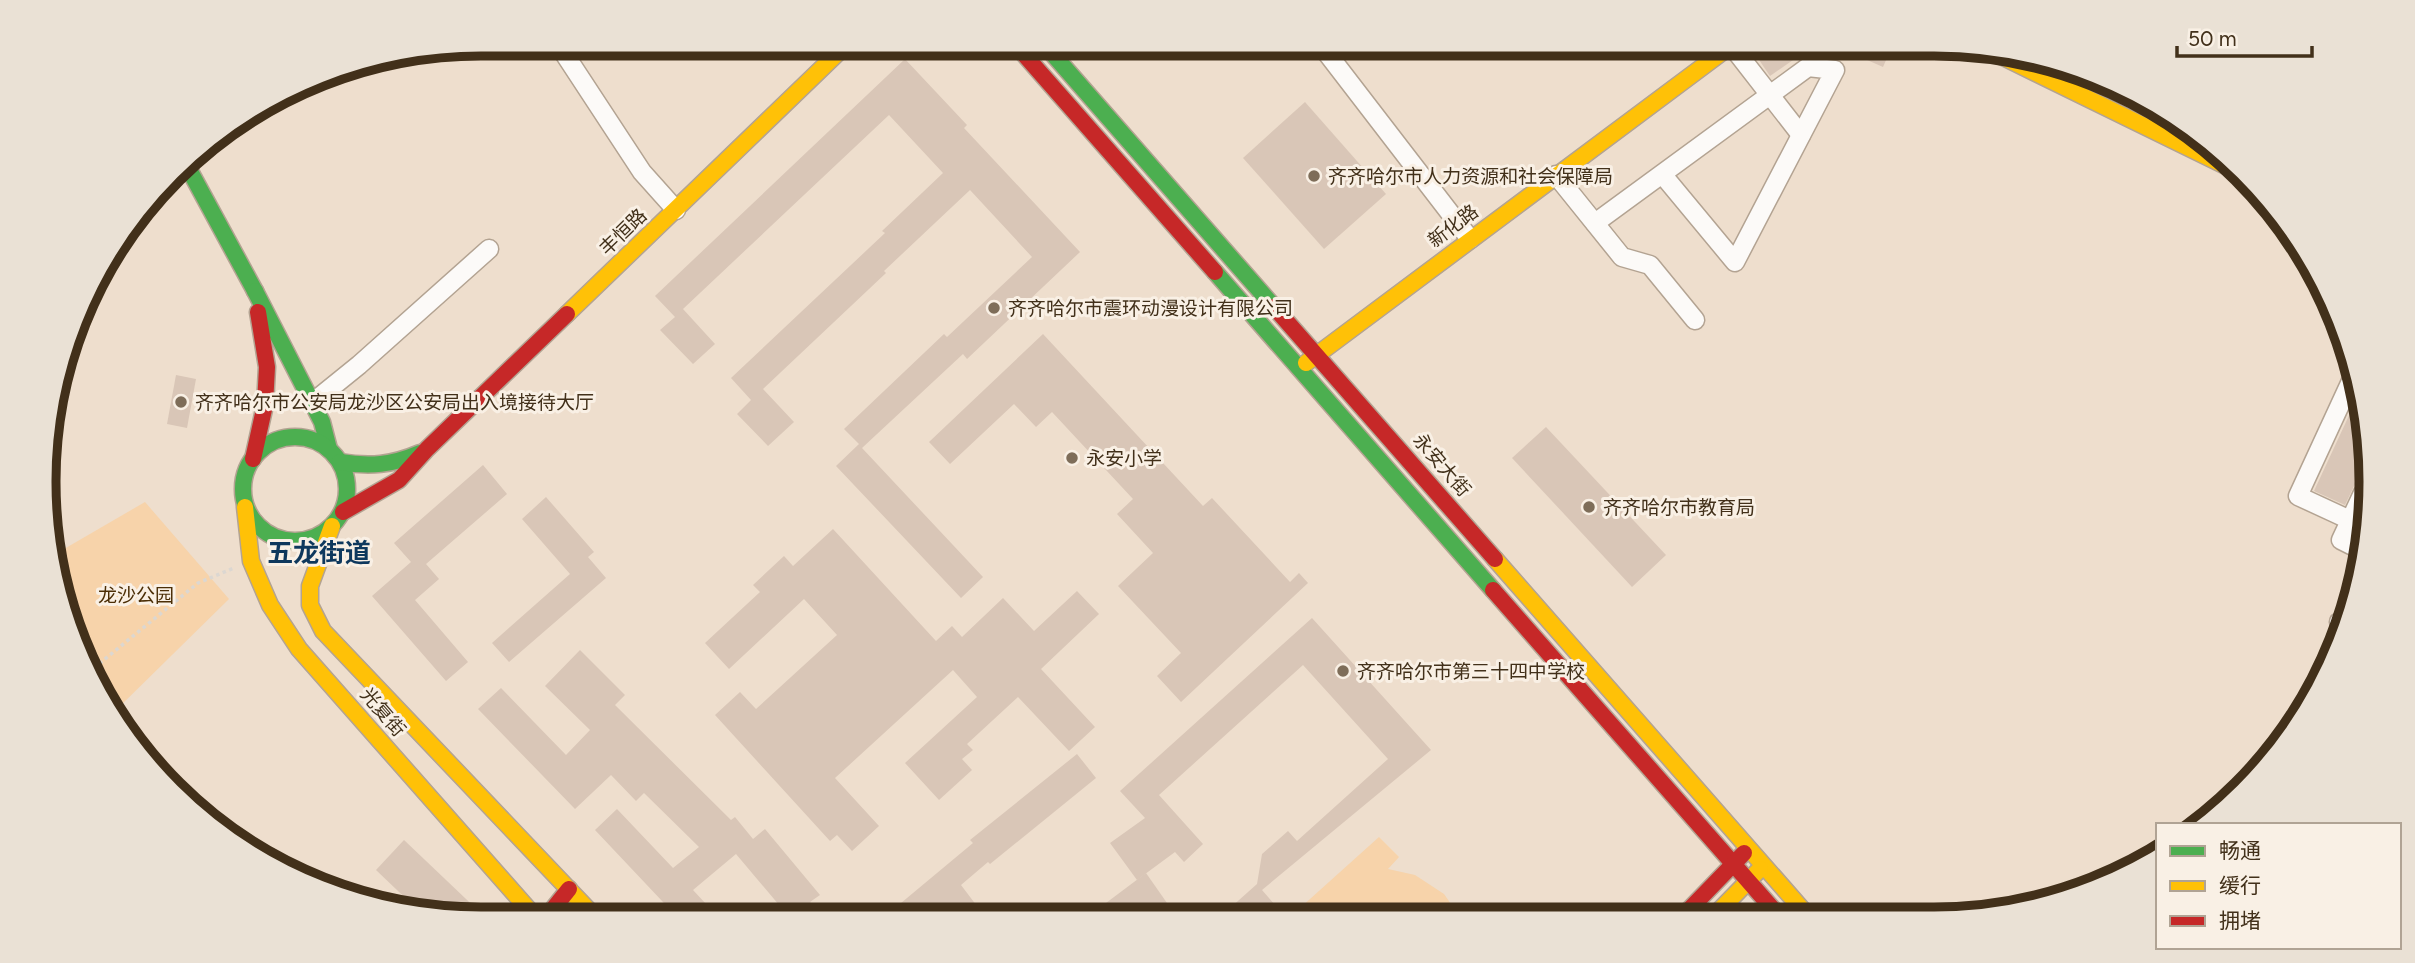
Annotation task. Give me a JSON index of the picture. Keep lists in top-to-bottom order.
{
  "streets": {
    "main road": [
      "新化路",
      "丰恒路",
      "永安大街",
      "光复街"
    ]
  },
  "crossings": [
    ["新化路", "永安大街"]
  ],
  "districts": ["五龙街道"],
  "parks": ["龙沙公园"],
  "places": [
    "齐齐哈尔市人力资源和社会保障局",
    "齐齐哈尔市震环动漫设计有限公司",
    "齐齐哈尔市公安局龙沙区公安局出入境接待大厅",
    "永安小学",
    "齐齐哈尔市教育局",
    "齐齐哈尔市第三十四中学校"
  ],
  "legend": ["畅通", "缓行", "拥堵"],
  "scale_bar": "50 m"
}
